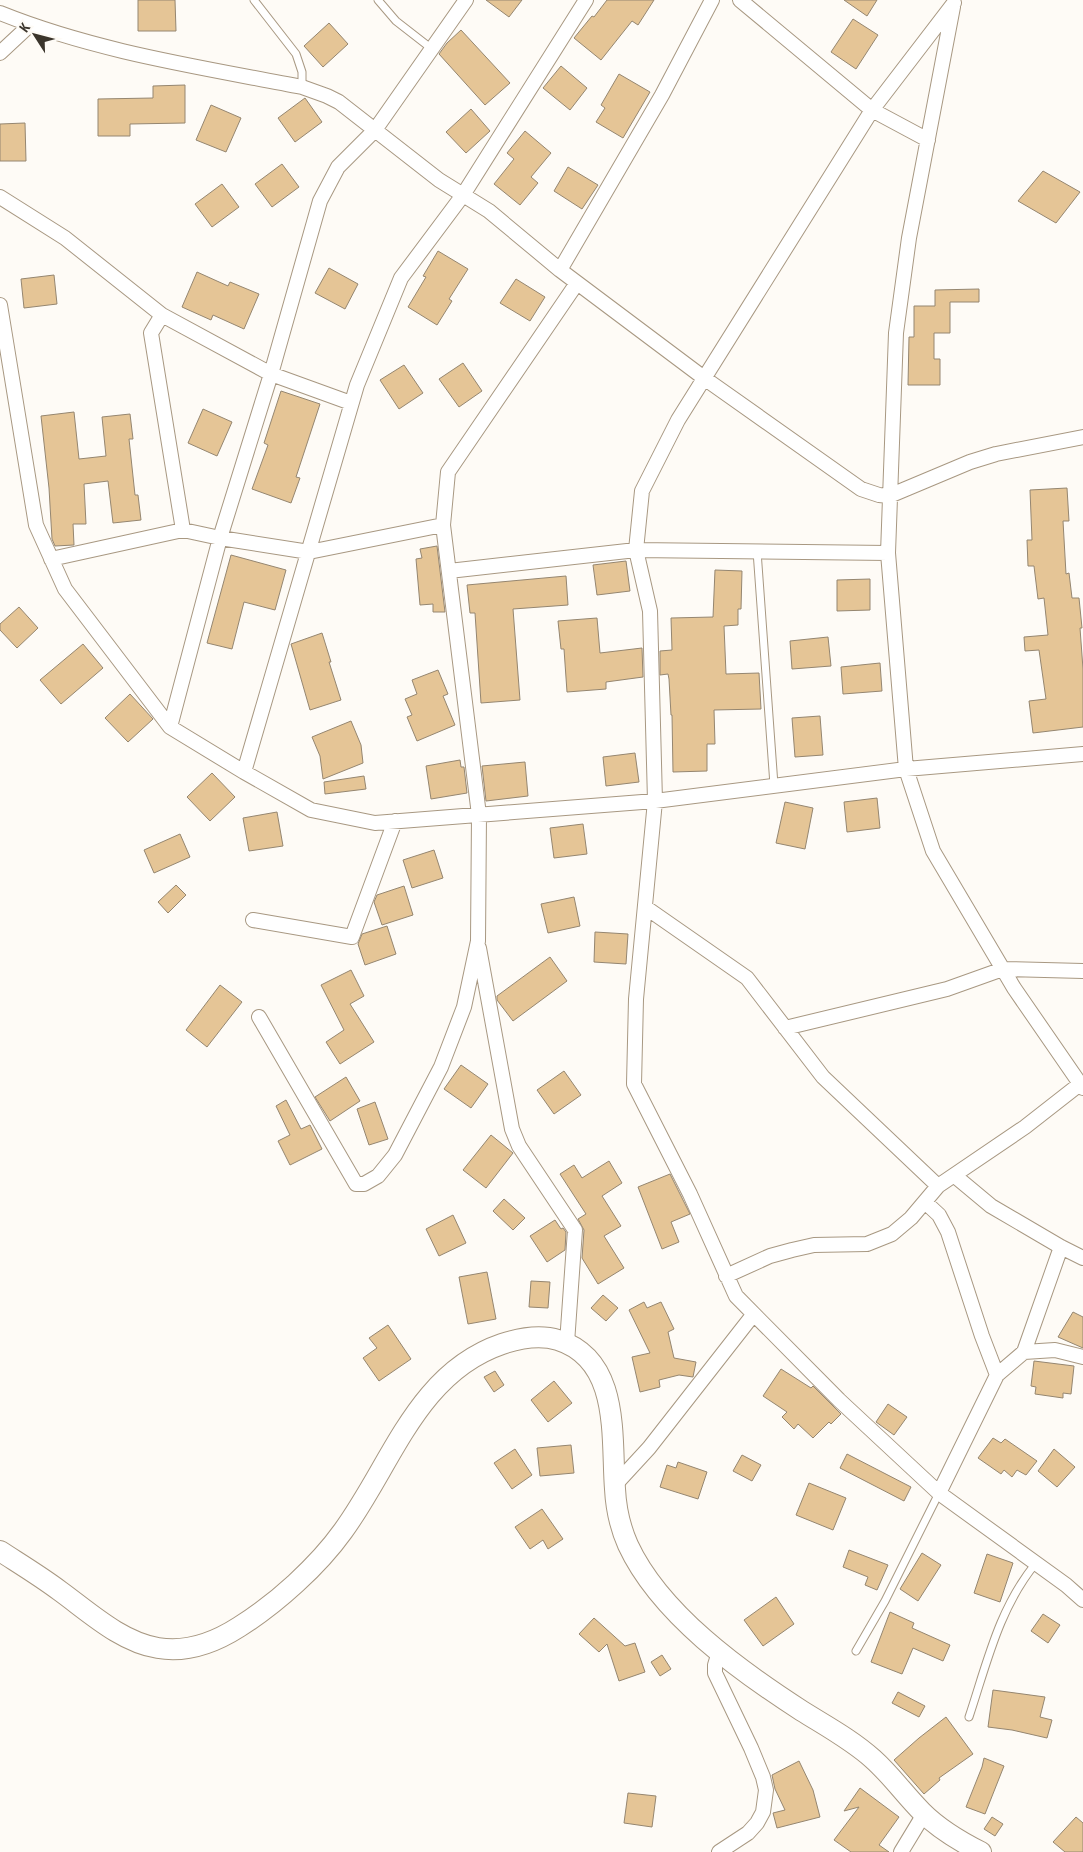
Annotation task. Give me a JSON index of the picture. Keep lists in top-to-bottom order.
{
  "north": "top left"
}
